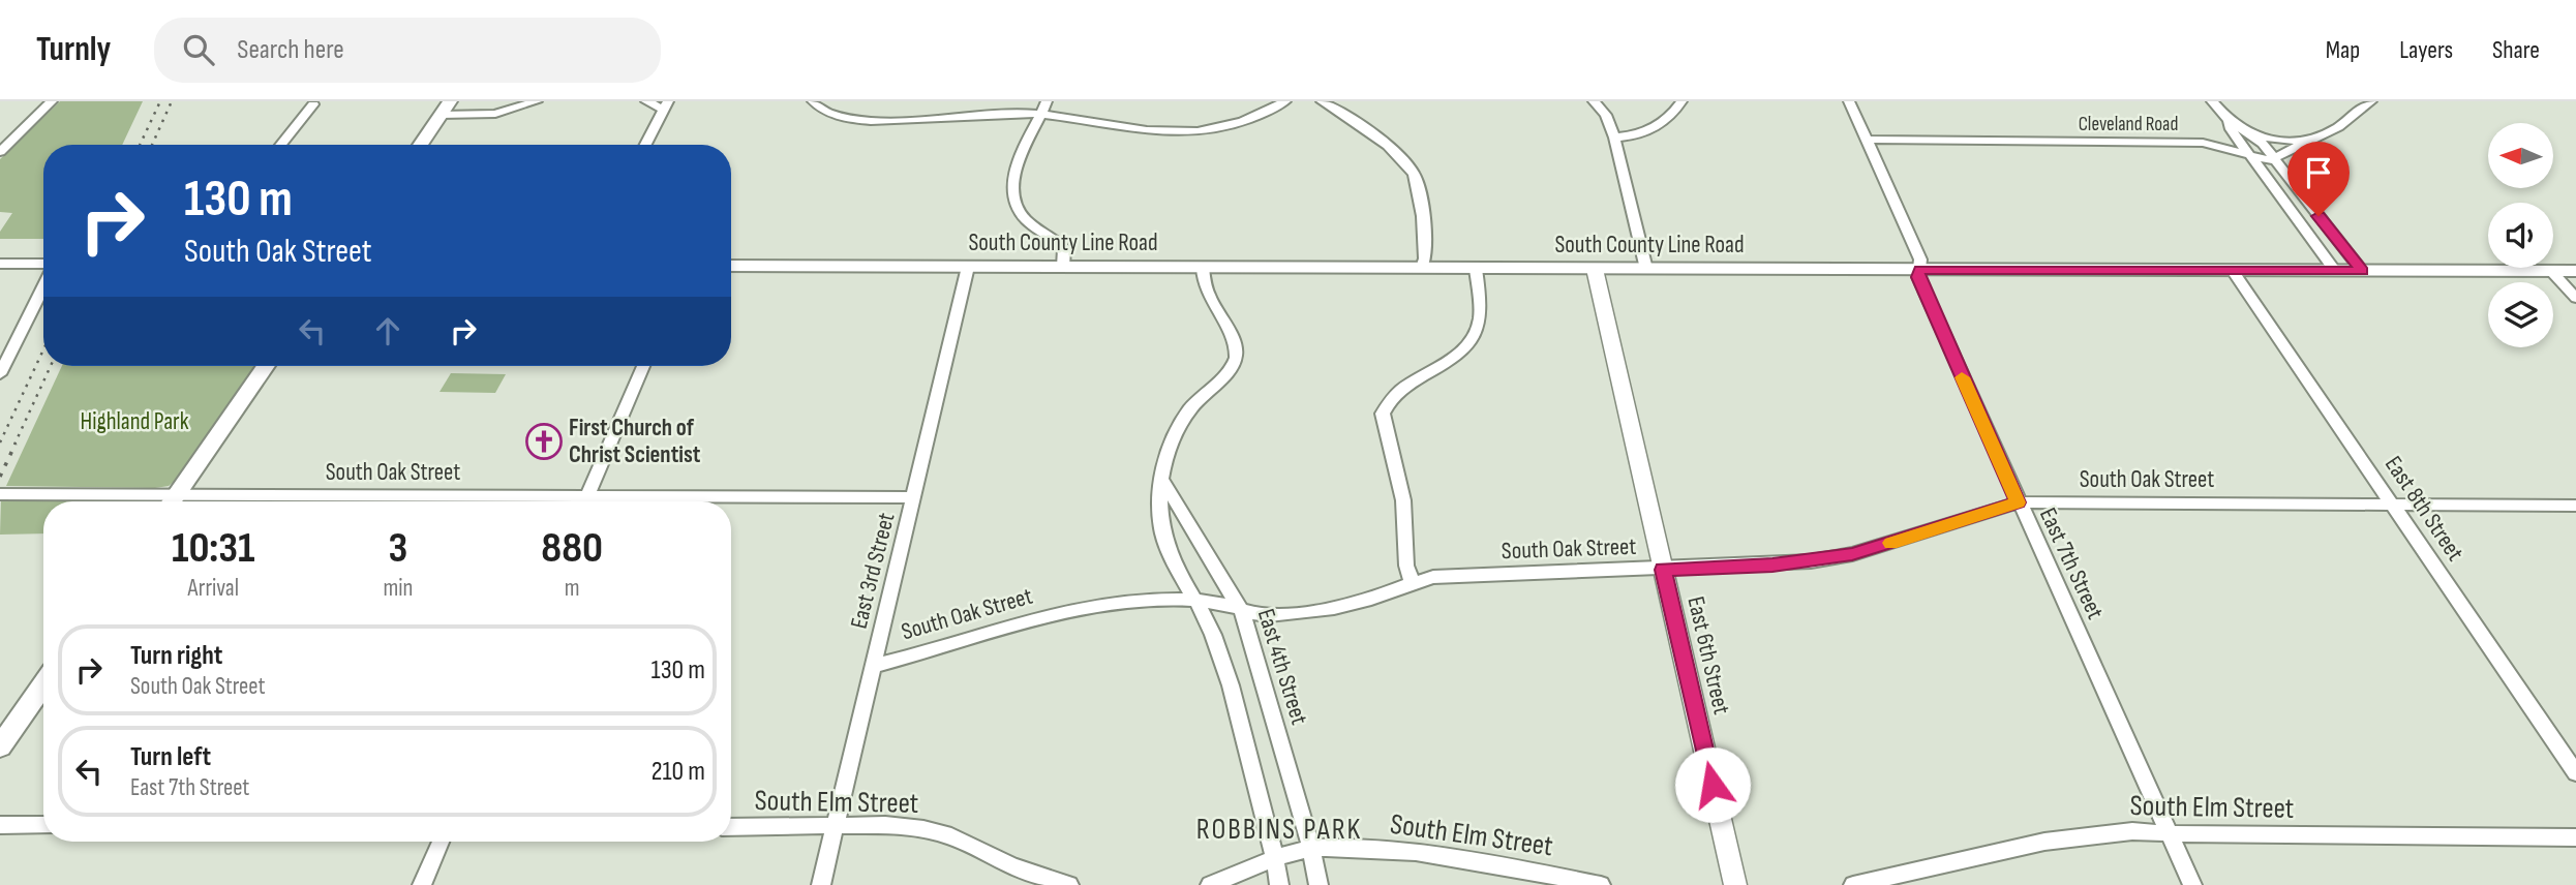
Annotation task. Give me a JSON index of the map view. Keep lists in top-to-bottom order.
{
  "streets": {
    "main road": ["South County Line Road"],
    "street": [
      "Cleveland Road",
      "South Oak Street",
      "East 8th Street",
      "East 7th Street",
      "East 3rd Street",
      "East 6th Street",
      "East 4th Street",
      "South Elm Street"
    ]
  },
  "crossings": [
    ["Cleveland Road", "East 7th Street"],
    ["South County Line Road", "East 8th Street"],
    ["South County Line Road", "East 7th Street"],
    ["South County Line Road", "East 3rd Street"],
    ["South County Line Road", "East 6th Street"],
    ["South Oak Street", "East 8th Street"],
    ["South Oak Street", "East 7th Street"],
    ["South Oak Street", "East 3rd Street"],
    ["South Oak Street", "East 6th Street"],
    ["South Oak Street", "East 4th Street"],
    ["East 7th Street", "South Elm Street"],
    ["East 3rd Street", "South Elm Street"],
    ["East 4th Street", "South Elm Street"]
  ],
  "districts": ["ROBBINS PARK"],
  "parks": ["Highland Park"],
  "places": {
    "church": ["First Church of Christ Scientist"]
  },
  "north": "left",
  "page": {
    "header": "Turnly",
    "search": "Search here",
    "nav": ["Map", "Layers", "Share"],
    "turn": ["130 m", "South Oak Street"],
    "eta": [
      "10:31",
      "Arrival",
      "3",
      "min",
      "880",
      "m"
    ],
    "list": [
      {
        "name": "Turn right",
        "note": "South Oak Street",
        "value": "130 m"
      },
      {
        "name": "Turn left",
        "note": "East 7th Street",
        "value": "210 m"
      }
    ]
  }
}
